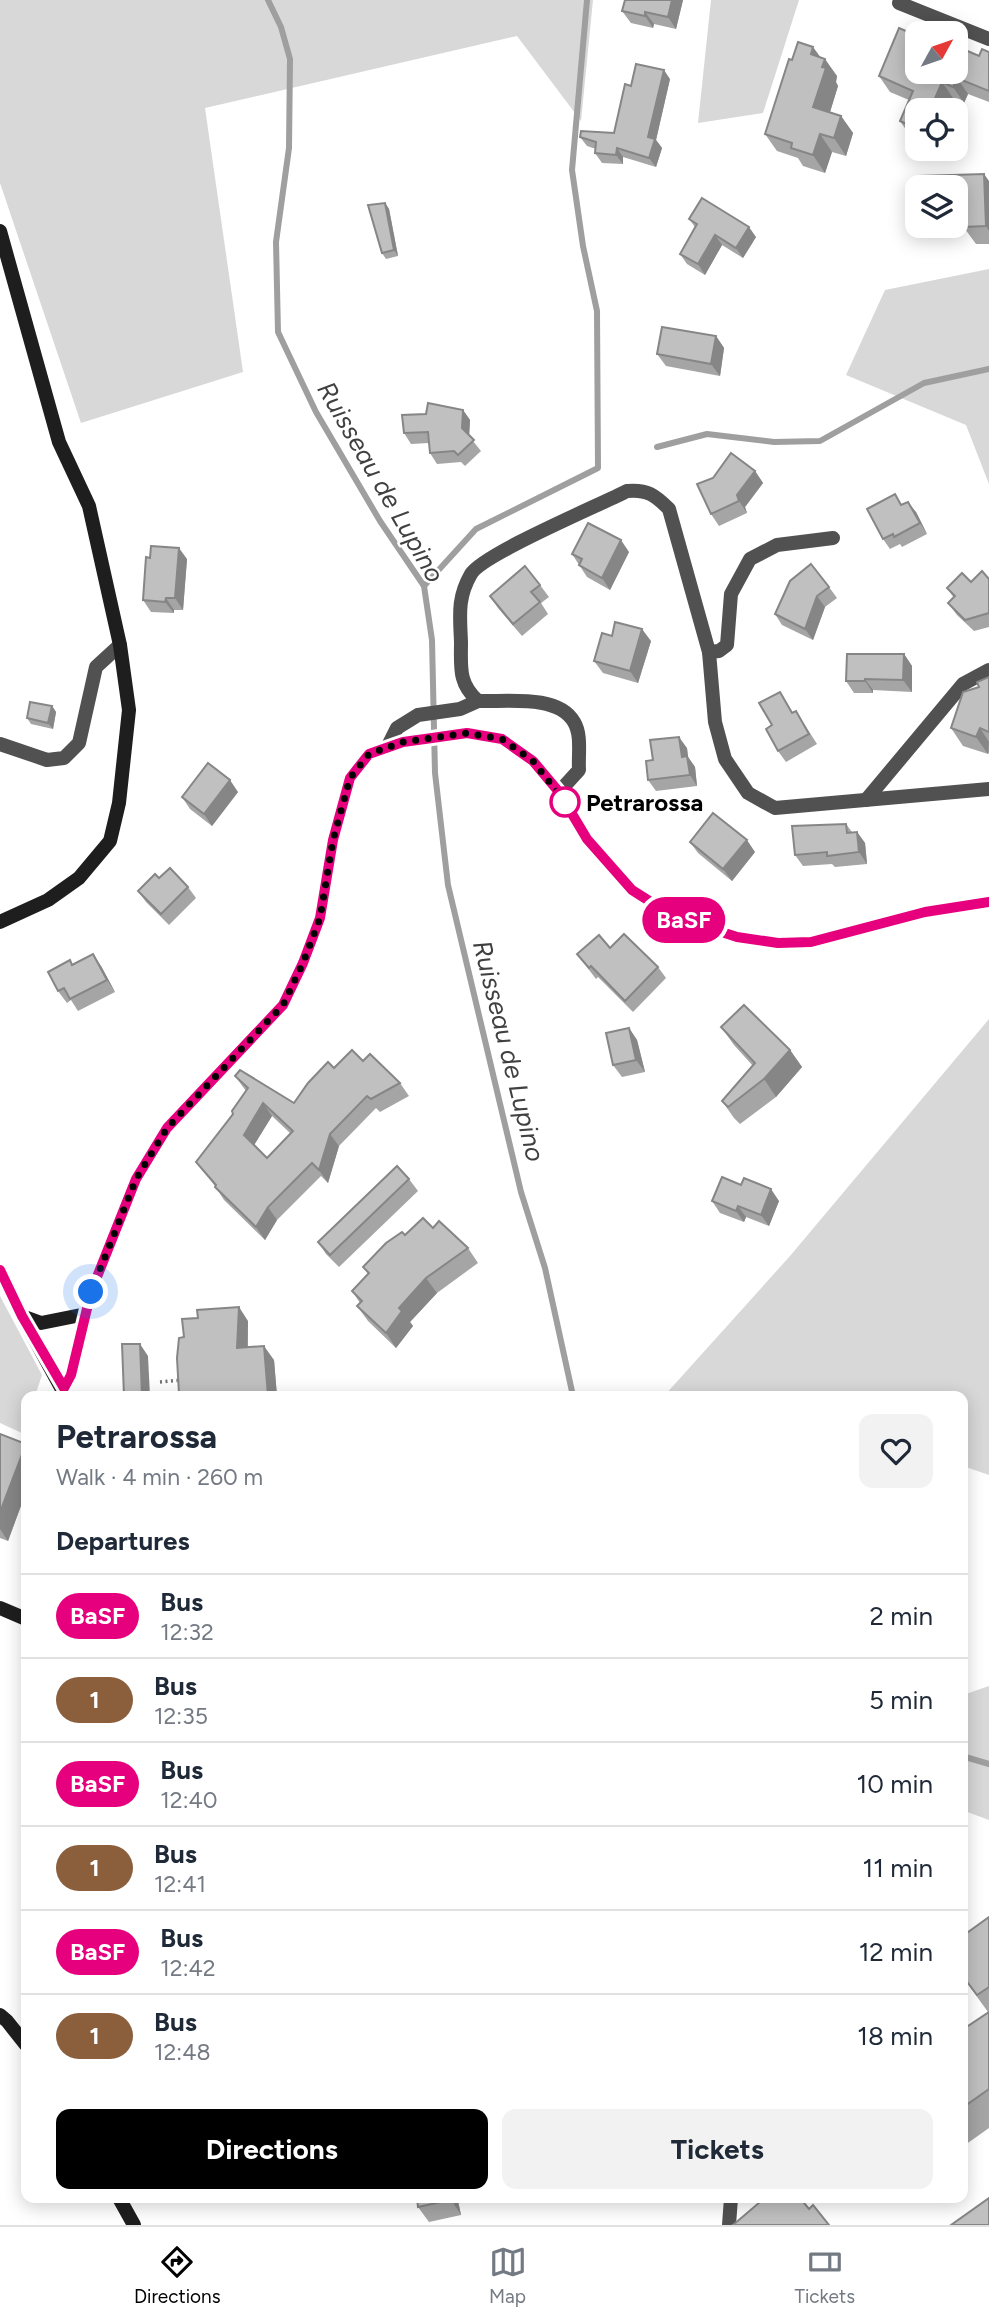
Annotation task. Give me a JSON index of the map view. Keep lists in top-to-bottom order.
{
  "water": ["Ruisseau de Lupino"],
  "places": ["Petrarossa"],
  "lines": ["bus line BaSF"],
  "north": "top right",
  "page": {
    "on_map": "BaSF",
    "heading": [
      ["Petrarossa", "Walk · 4 min · 260 m"],
      "Departures"
    ],
    "list": [
      {
        "mark": "BaSF",
        "name": "Bus",
        "note": "12:32",
        "value": "2 min"
      },
      {
        "mark": "1",
        "name": "Bus",
        "note": "12:35",
        "value": "5 min"
      },
      {
        "mark": "BaSF",
        "name": "Bus",
        "note": "12:40",
        "value": "10 min"
      },
      {
        "mark": "1",
        "name": "Bus",
        "note": "12:41",
        "value": "11 min"
      },
      {
        "mark": "BaSF",
        "name": "Bus",
        "note": "12:42",
        "value": "12 min"
      },
      {
        "mark": "1",
        "name": "Bus",
        "note": "12:48",
        "value": "18 min"
      }
    ],
    "buttons": ["Directions", "Tickets"],
    "tabs": ["Directions", "Map", "Tickets"]
  }
}
